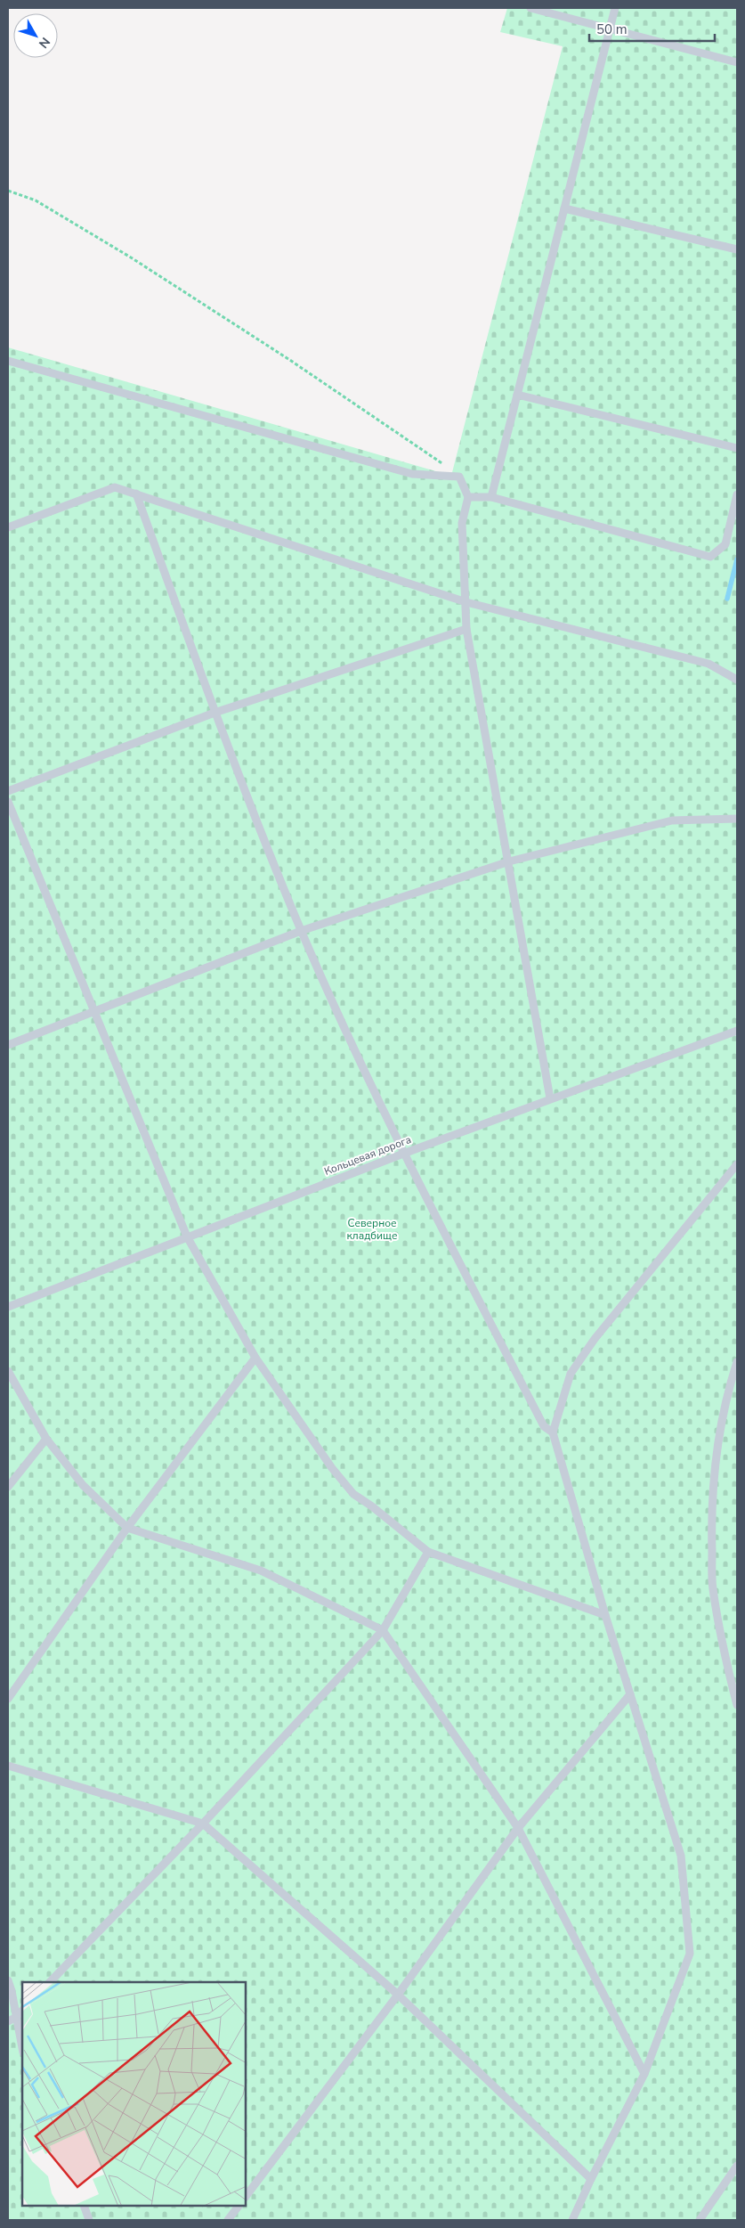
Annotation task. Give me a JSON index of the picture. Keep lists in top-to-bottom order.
{
  "streets": {
    "lane": ["Кольцевая дорога"]
  },
  "parks": ["Северное кладбище"],
  "scale_bar": "50 m",
  "north": "bottom right"
}
